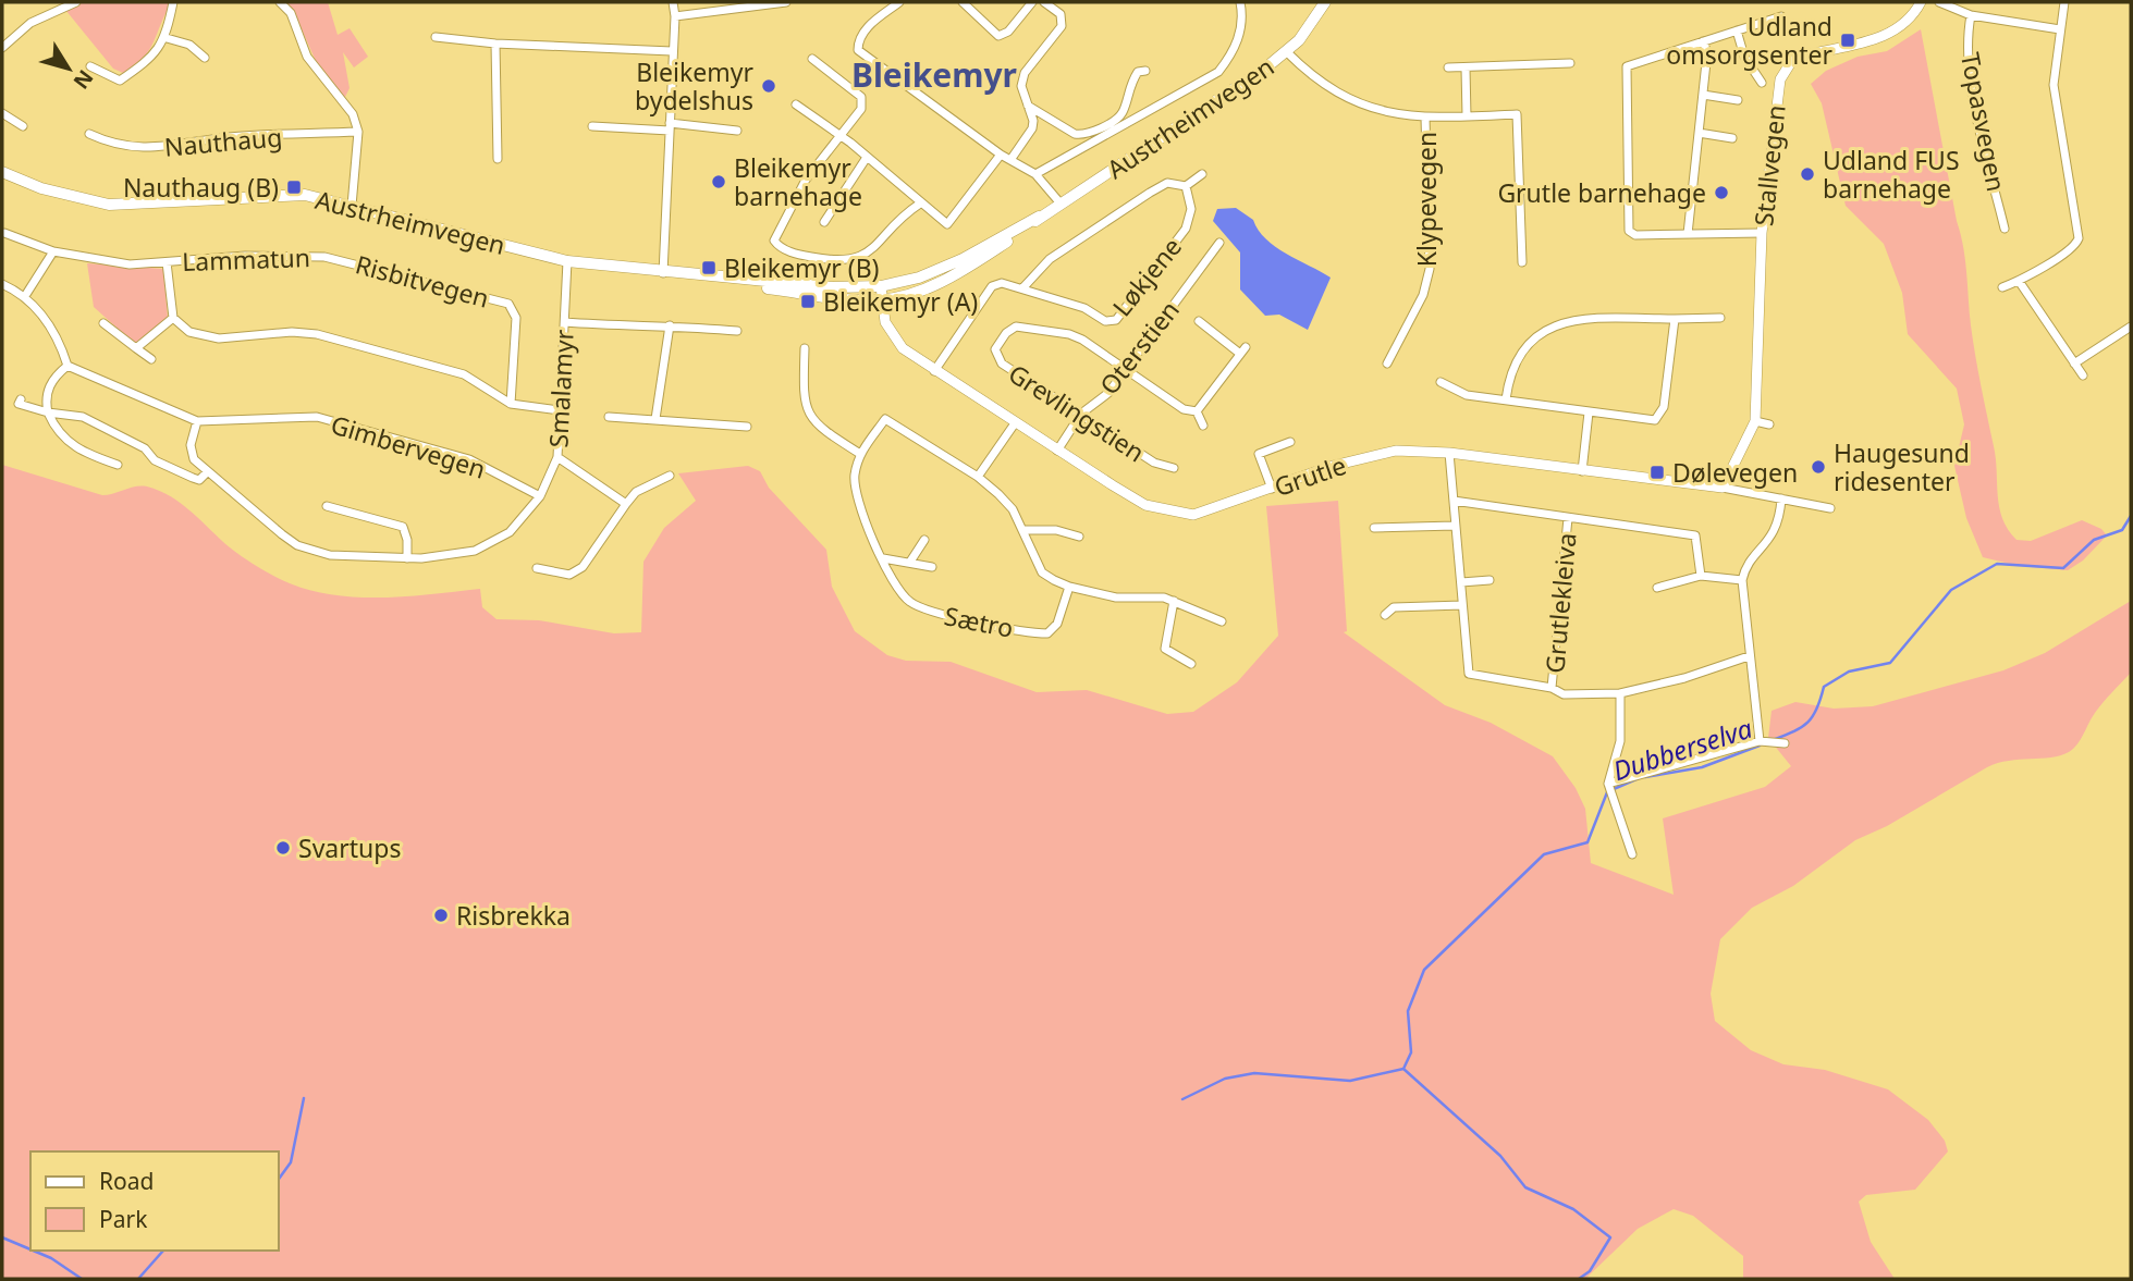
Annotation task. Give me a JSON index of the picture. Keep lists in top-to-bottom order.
{
  "streets": {
    "main road": ["Austrheimvegen"],
    "street": [
      "Topasvegen",
      "Nauthaug",
      "Stallvegen",
      "Klypevegen",
      "Lammatun",
      "Løkjene",
      "Risbitvegen",
      "Oterstien",
      "Smalamyr",
      "Grevlingstien",
      "Gimbervegen",
      "Grutle",
      "Grutlekleiva",
      "Sætro"
    ]
  },
  "crossings": [
    ["Austrheimvegen", "Smalamyr"],
    ["Austrheimvegen", "Grutle"],
    ["Stallvegen", "Grutle"],
    ["Lammatun", "Risbitvegen"],
    ["Løkjene", "Grutle"],
    ["Oterstien", "Grevlingstien"],
    ["Oterstien", "Grutle"],
    ["Smalamyr", "Gimbervegen"]
  ],
  "districts": ["Bleikemyr"],
  "water": ["Dubberselva"],
  "places": {
    "transit": [
      "Udland omsorgsenter",
      "Nauthaug (B)",
      "Bleikemyr (B)",
      "Bleikemyr (A)",
      "Dølevegen"
    ],
    "other": [
      "Bleikemyr bydelshus",
      "Udland FUS barnehage",
      "Bleikemyr barnehage",
      "Grutle barnehage",
      "Haugesund ridesenter",
      "Svartups",
      "Risbrekka"
    ]
  },
  "legend": ["Road", "Park"],
  "north": "bottom right"
}
